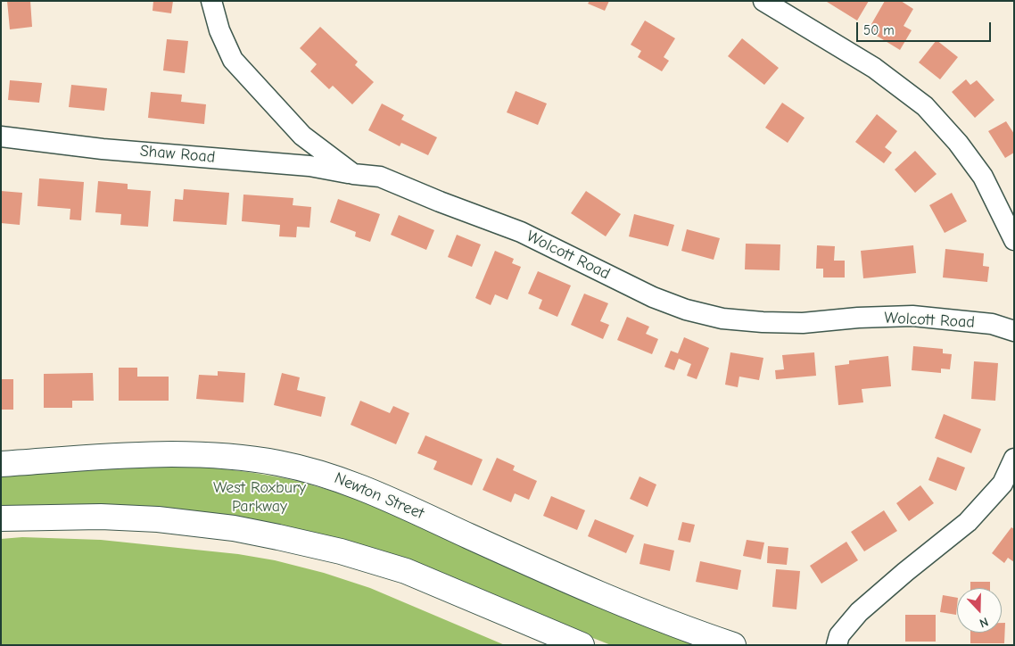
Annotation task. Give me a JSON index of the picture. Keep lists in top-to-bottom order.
{
  "streets": {
    "main road": ["Newton Street"],
    "street": ["Shaw Road", "Wolcott Road"]
  },
  "crossings": [
    ["Shaw Road", "Wolcott Road"]
  ],
  "parks": ["West Roxbury Parkway"],
  "scale_bar": "50 m",
  "north": "bottom"
}
